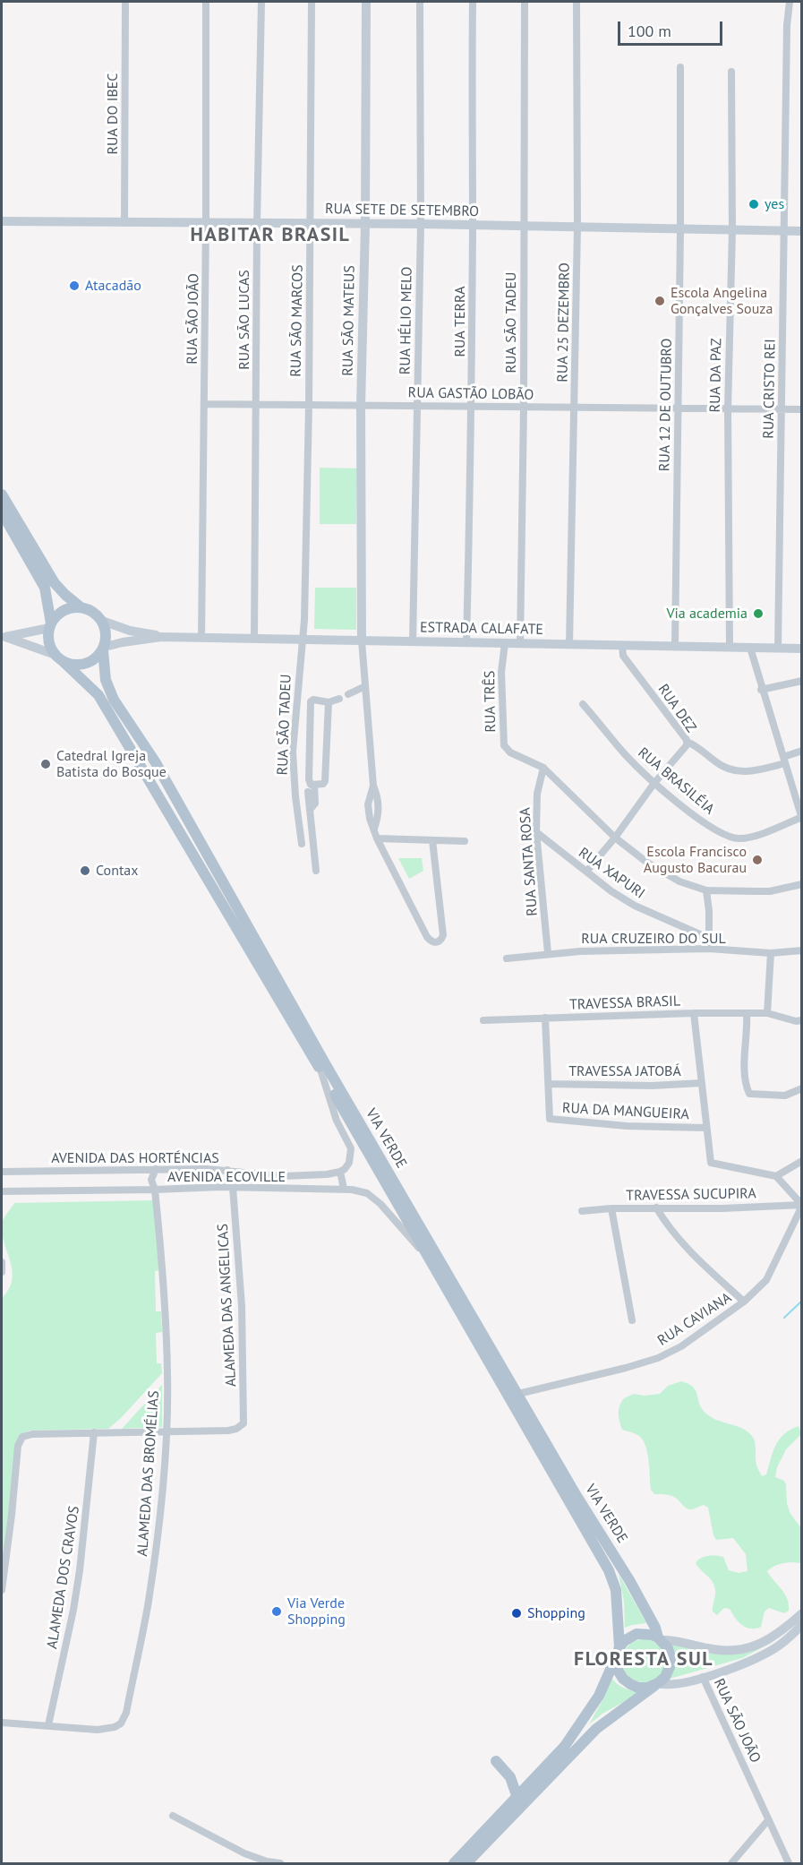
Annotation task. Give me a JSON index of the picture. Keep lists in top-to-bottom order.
{
  "streets": {
    "main road": ["VIA VERDE"],
    "street": [
      "RUA DO IBEC",
      "RUA SETE DE SETEMBRO",
      "RUA SÃO JOÃO",
      "RUA SÃO LUCAS",
      "RUA SÃO MARCOS",
      "RUA SÃO MATEUS",
      "RUA HÉLIO MELO",
      "RUA TERRA",
      "RUA SÃO TADEU",
      "RUA 25 DEZEMBRO",
      "RUA DA PAZ",
      "RUA CRISTO REI",
      "RUA GASTÃO LOBÃO",
      "RUA 12 DE OUTUBRO",
      "ESTRADA CALAFATE",
      "RUA TRÊS",
      "RUA DEZ",
      "RUA BRASILÉIA",
      "RUA SANTA ROSA",
      "RUA XAPURI",
      "RUA CRUZEIRO DO SUL",
      "TRAVESSA BRASIL",
      "TRAVESSA JATOBÁ",
      "RUA DA MANGUEIRA",
      "AVENIDA DAS HORTÉNCIAS",
      "AVENIDA ECOVILLE",
      "TRAVESSA SUCUPIRA",
      "ALAMEDA DAS ANGELICAS",
      "RUA CAVIANA",
      "ALAMEDA DAS BROMÉLIAS",
      "ALAMEDA DOS CRAVOS"
    ]
  },
  "crossings": [
    ["RUA DO IBEC", "RUA SETE DE SETEMBRO"],
    ["RUA SETE DE SETEMBRO", "RUA SÃO JOÃO"],
    ["RUA SETE DE SETEMBRO", "RUA SÃO LUCAS"],
    ["RUA SETE DE SETEMBRO", "RUA SÃO MARCOS"],
    ["RUA SETE DE SETEMBRO", "RUA SÃO MATEUS"],
    ["RUA SETE DE SETEMBRO", "RUA HÉLIO MELO"],
    ["RUA SETE DE SETEMBRO", "RUA TERRA"],
    ["RUA SETE DE SETEMBRO", "RUA SÃO TADEU"],
    ["RUA SETE DE SETEMBRO", "RUA 25 DEZEMBRO"],
    ["RUA SETE DE SETEMBRO", "RUA DA PAZ"],
    ["RUA SETE DE SETEMBRO", "RUA CRISTO REI"],
    ["RUA SETE DE SETEMBRO", "RUA 12 DE OUTUBRO"],
    ["RUA SÃO JOÃO", "RUA GASTÃO LOBÃO"],
    ["RUA SÃO JOÃO", "ESTRADA CALAFATE"],
    ["RUA SÃO LUCAS", "RUA GASTÃO LOBÃO"],
    ["RUA SÃO LUCAS", "ESTRADA CALAFATE"],
    ["RUA SÃO MARCOS", "RUA SÃO TADEU"],
    ["RUA SÃO MARCOS", "RUA GASTÃO LOBÃO"],
    ["RUA SÃO MARCOS", "ESTRADA CALAFATE"],
    ["RUA SÃO MATEUS", "RUA GASTÃO LOBÃO"],
    ["RUA SÃO MATEUS", "ESTRADA CALAFATE"],
    ["RUA HÉLIO MELO", "RUA GASTÃO LOBÃO"],
    ["RUA HÉLIO MELO", "ESTRADA CALAFATE"],
    ["RUA TERRA", "RUA GASTÃO LOBÃO"],
    ["RUA TERRA", "ESTRADA CALAFATE"],
    ["RUA SÃO TADEU", "RUA GASTÃO LOBÃO"],
    ["RUA SÃO TADEU", "ESTRADA CALAFATE"],
    ["RUA 25 DEZEMBRO", "RUA GASTÃO LOBÃO"],
    ["RUA 25 DEZEMBRO", "ESTRADA CALAFATE"],
    ["RUA DA PAZ", "RUA GASTÃO LOBÃO"],
    ["RUA DA PAZ", "ESTRADA CALAFATE"],
    ["RUA CRISTO REI", "RUA GASTÃO LOBÃO"],
    ["RUA CRISTO REI", "ESTRADA CALAFATE"],
    ["RUA GASTÃO LOBÃO", "RUA 12 DE OUTUBRO"],
    ["RUA 12 DE OUTUBRO", "ESTRADA CALAFATE"],
    ["ESTRADA CALAFATE", "RUA TRÊS"],
    ["ESTRADA CALAFATE", "RUA DEZ"],
    ["ESTRADA CALAFATE", "VIA VERDE"],
    ["RUA TRÊS", "RUA SANTA ROSA"],
    ["RUA DEZ", "RUA BRASILÉIA"],
    ["RUA DEZ", "RUA XAPURI"],
    ["RUA SANTA ROSA", "RUA XAPURI"],
    ["RUA SANTA ROSA", "RUA CRUZEIRO DO SUL"],
    ["TRAVESSA BRASIL", "RUA DA MANGUEIRA"],
    ["TRAVESSA JATOBÁ", "RUA DA MANGUEIRA"],
    ["VIA VERDE", "AVENIDA DAS HORTÉNCIAS"],
    ["VIA VERDE", "AVENIDA ECOVILLE"],
    ["VIA VERDE", "RUA CAVIANA"],
    ["AVENIDA DAS HORTÉNCIAS", "ALAMEDA DAS BROMÉLIAS"],
    ["AVENIDA ECOVILLE", "ALAMEDA DAS ANGELICAS"],
    ["AVENIDA ECOVILLE", "ALAMEDA DAS BROMÉLIAS"],
    ["TRAVESSA SUCUPIRA", "RUA CAVIANA"],
    ["ALAMEDA DAS ANGELICAS", "ALAMEDA DAS BROMÉLIAS"],
    ["ALAMEDA DAS BROMÉLIAS", "ALAMEDA DOS CRAVOS"]
  ],
  "districts": ["HABITAR BRASIL", "FLORESTA SUL"],
  "places": [
    "yes",
    "Atacadão",
    "Escola Angelina Gonçalves Souza",
    "Via academia",
    "Catedral Igreja Batista do Bosque",
    "Escola Francisco Augusto Bacurau",
    "Contax",
    "Via Verde Shopping",
    "Shopping"
  ],
  "scale_bar": "100 m"
}
